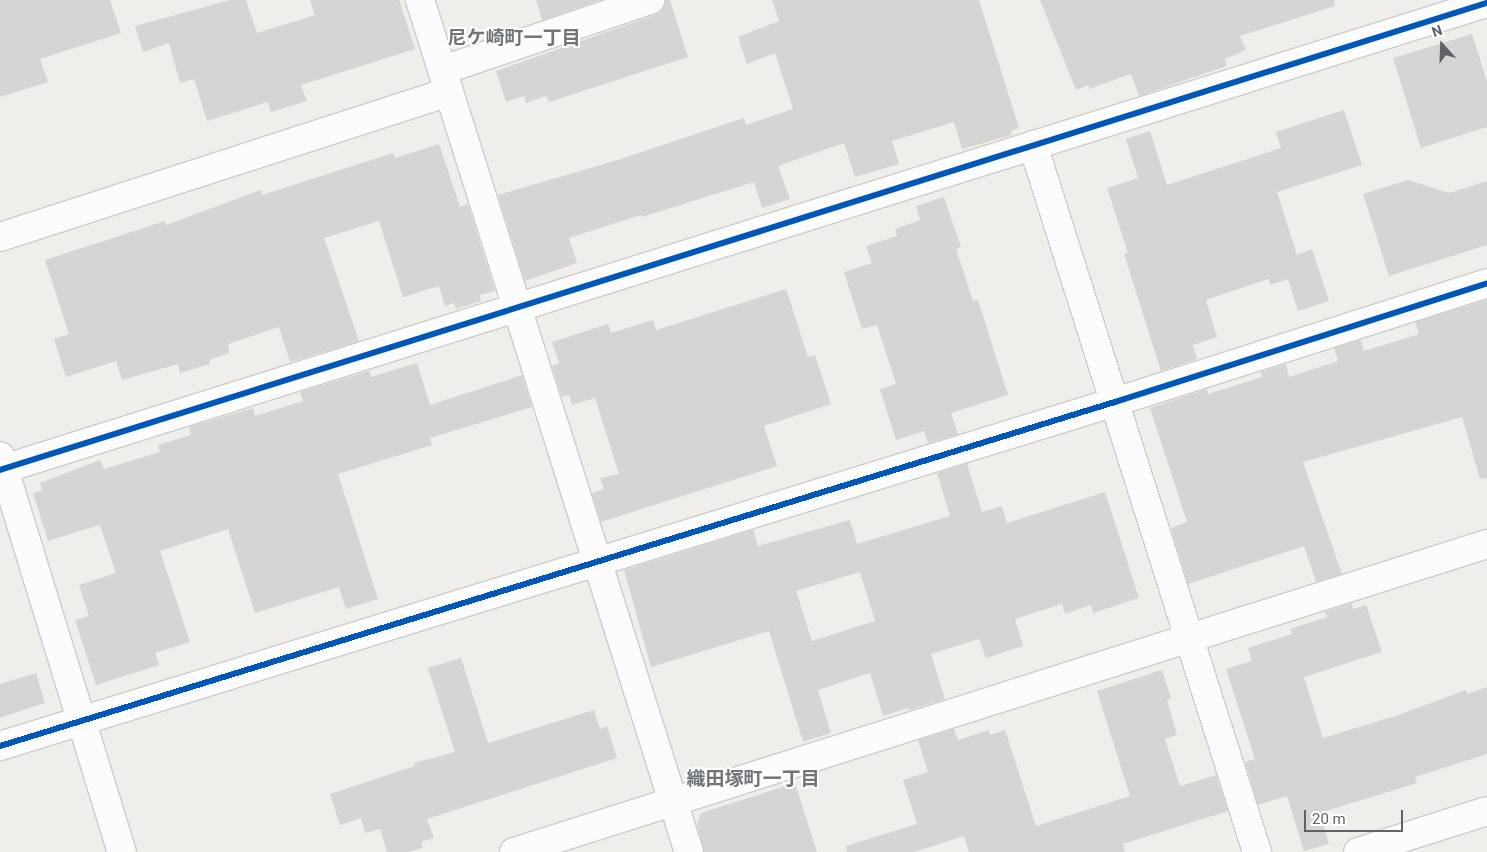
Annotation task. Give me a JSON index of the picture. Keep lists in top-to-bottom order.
{
  "districts": ["尼ケ崎町一丁目", "織田塚町一丁目"],
  "scale_bar": "20 m",
  "north": "top"
}
